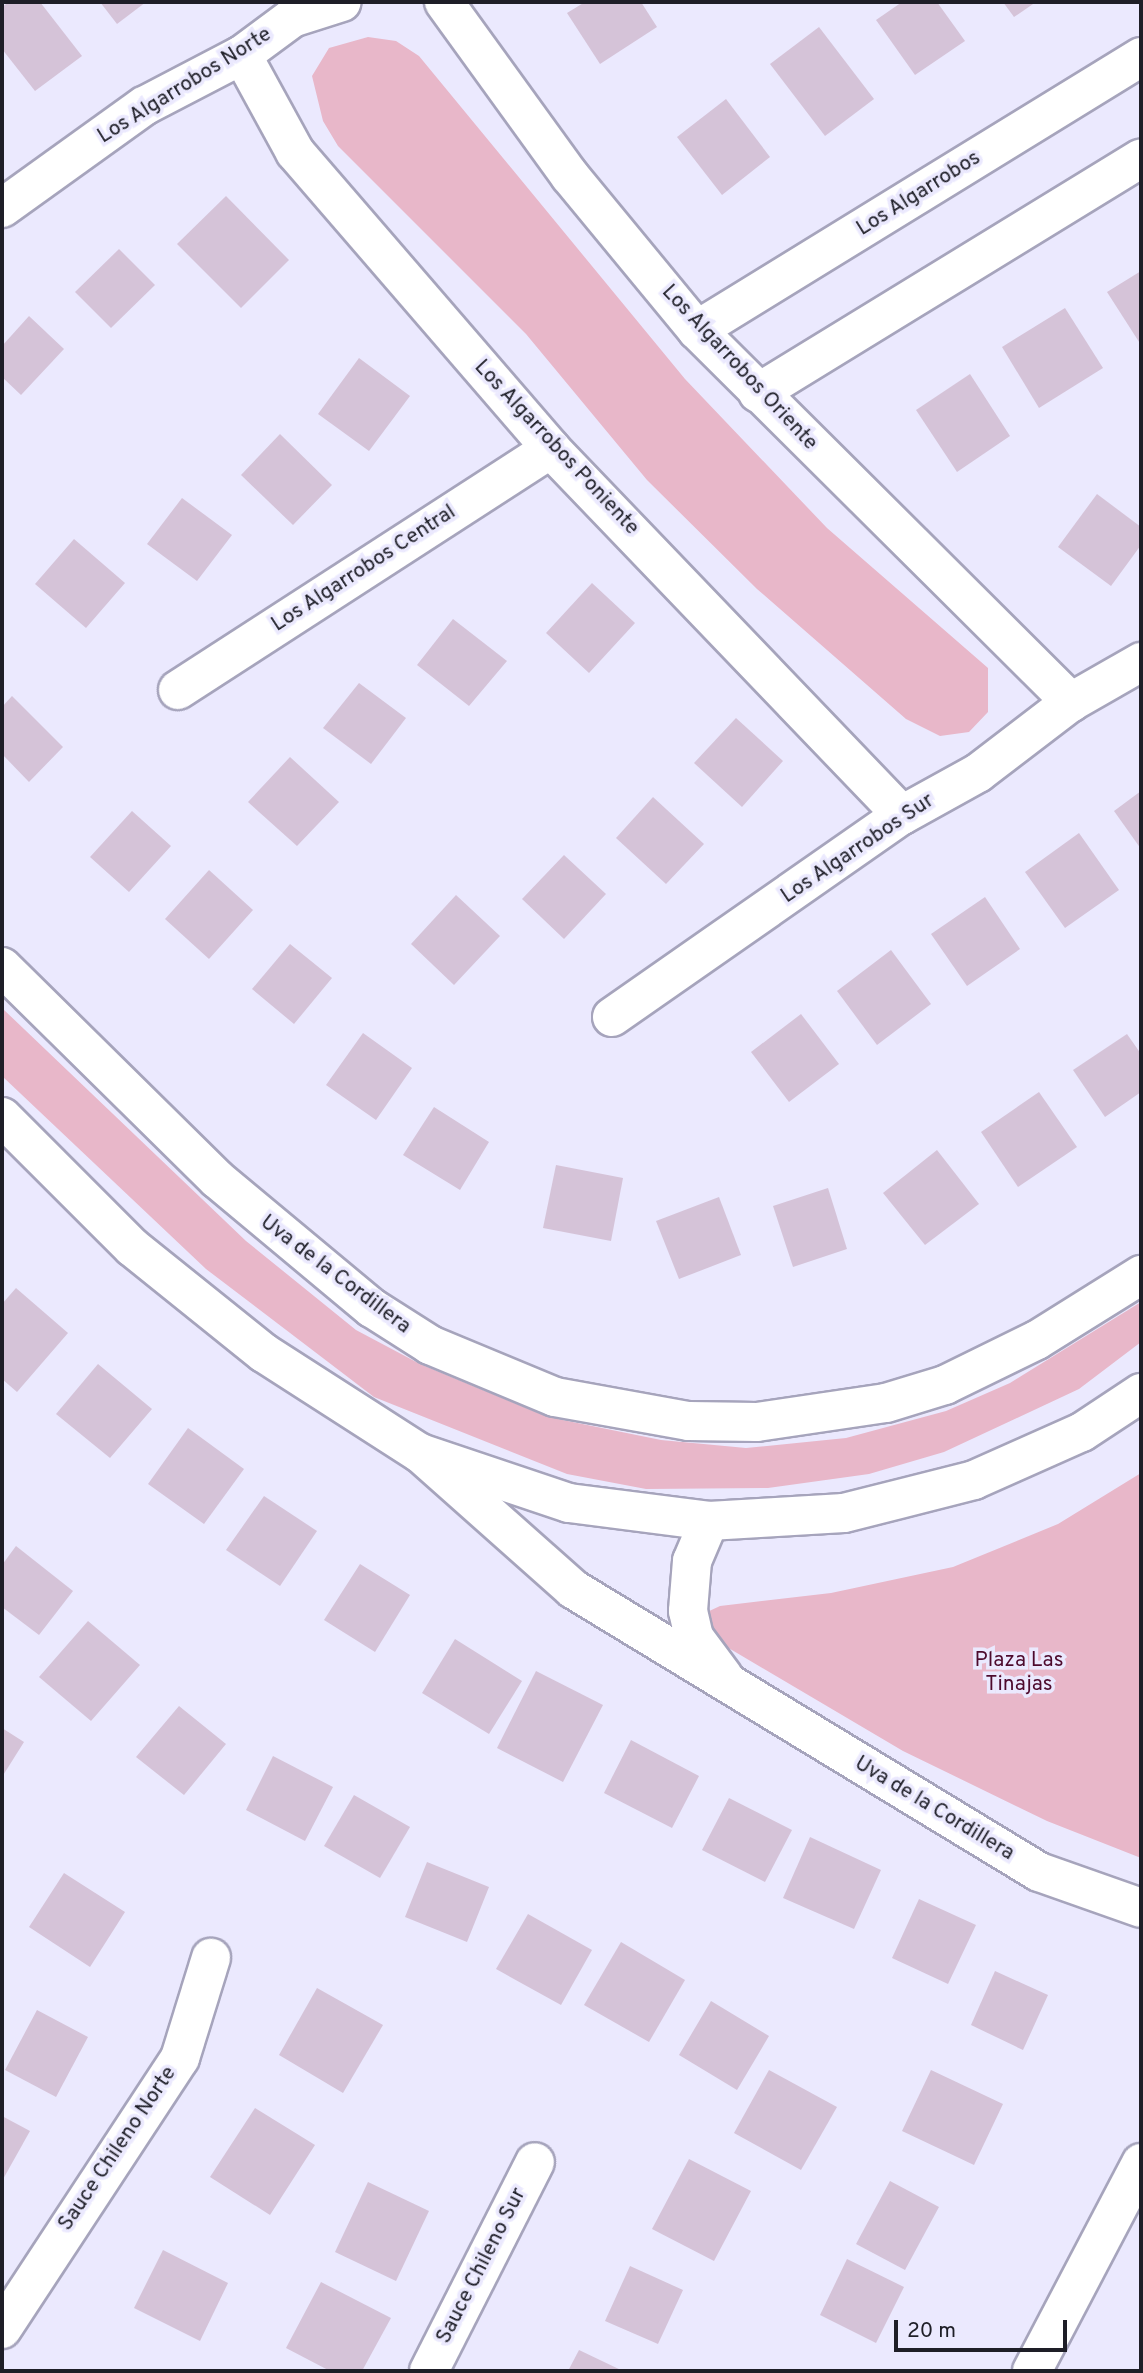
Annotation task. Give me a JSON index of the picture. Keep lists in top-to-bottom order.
{
  "streets": {
    "street": [
      "Los Algarrobos Norte",
      "Los Algarrobos",
      "Los Algarrobos Oriente",
      "Los Algarrobos Poniente",
      "Los Algarrobos Central",
      "Los Algarrobos Sur",
      "Uva de la Cordillera",
      "Sauce Chileno Norte",
      "Sauce Chileno Sur"
    ]
  },
  "crossings": [
    ["Los Algarrobos Norte", "Los Algarrobos Poniente"],
    ["Los Algarrobos", "Los Algarrobos Oriente"],
    ["Los Algarrobos Oriente", "Los Algarrobos Sur"],
    ["Los Algarrobos Poniente", "Los Algarrobos Central"],
    ["Los Algarrobos Poniente", "Los Algarrobos Sur"]
  ],
  "parks": ["Plaza Las Tinajas"],
  "scale_bar": "20 m"
}
